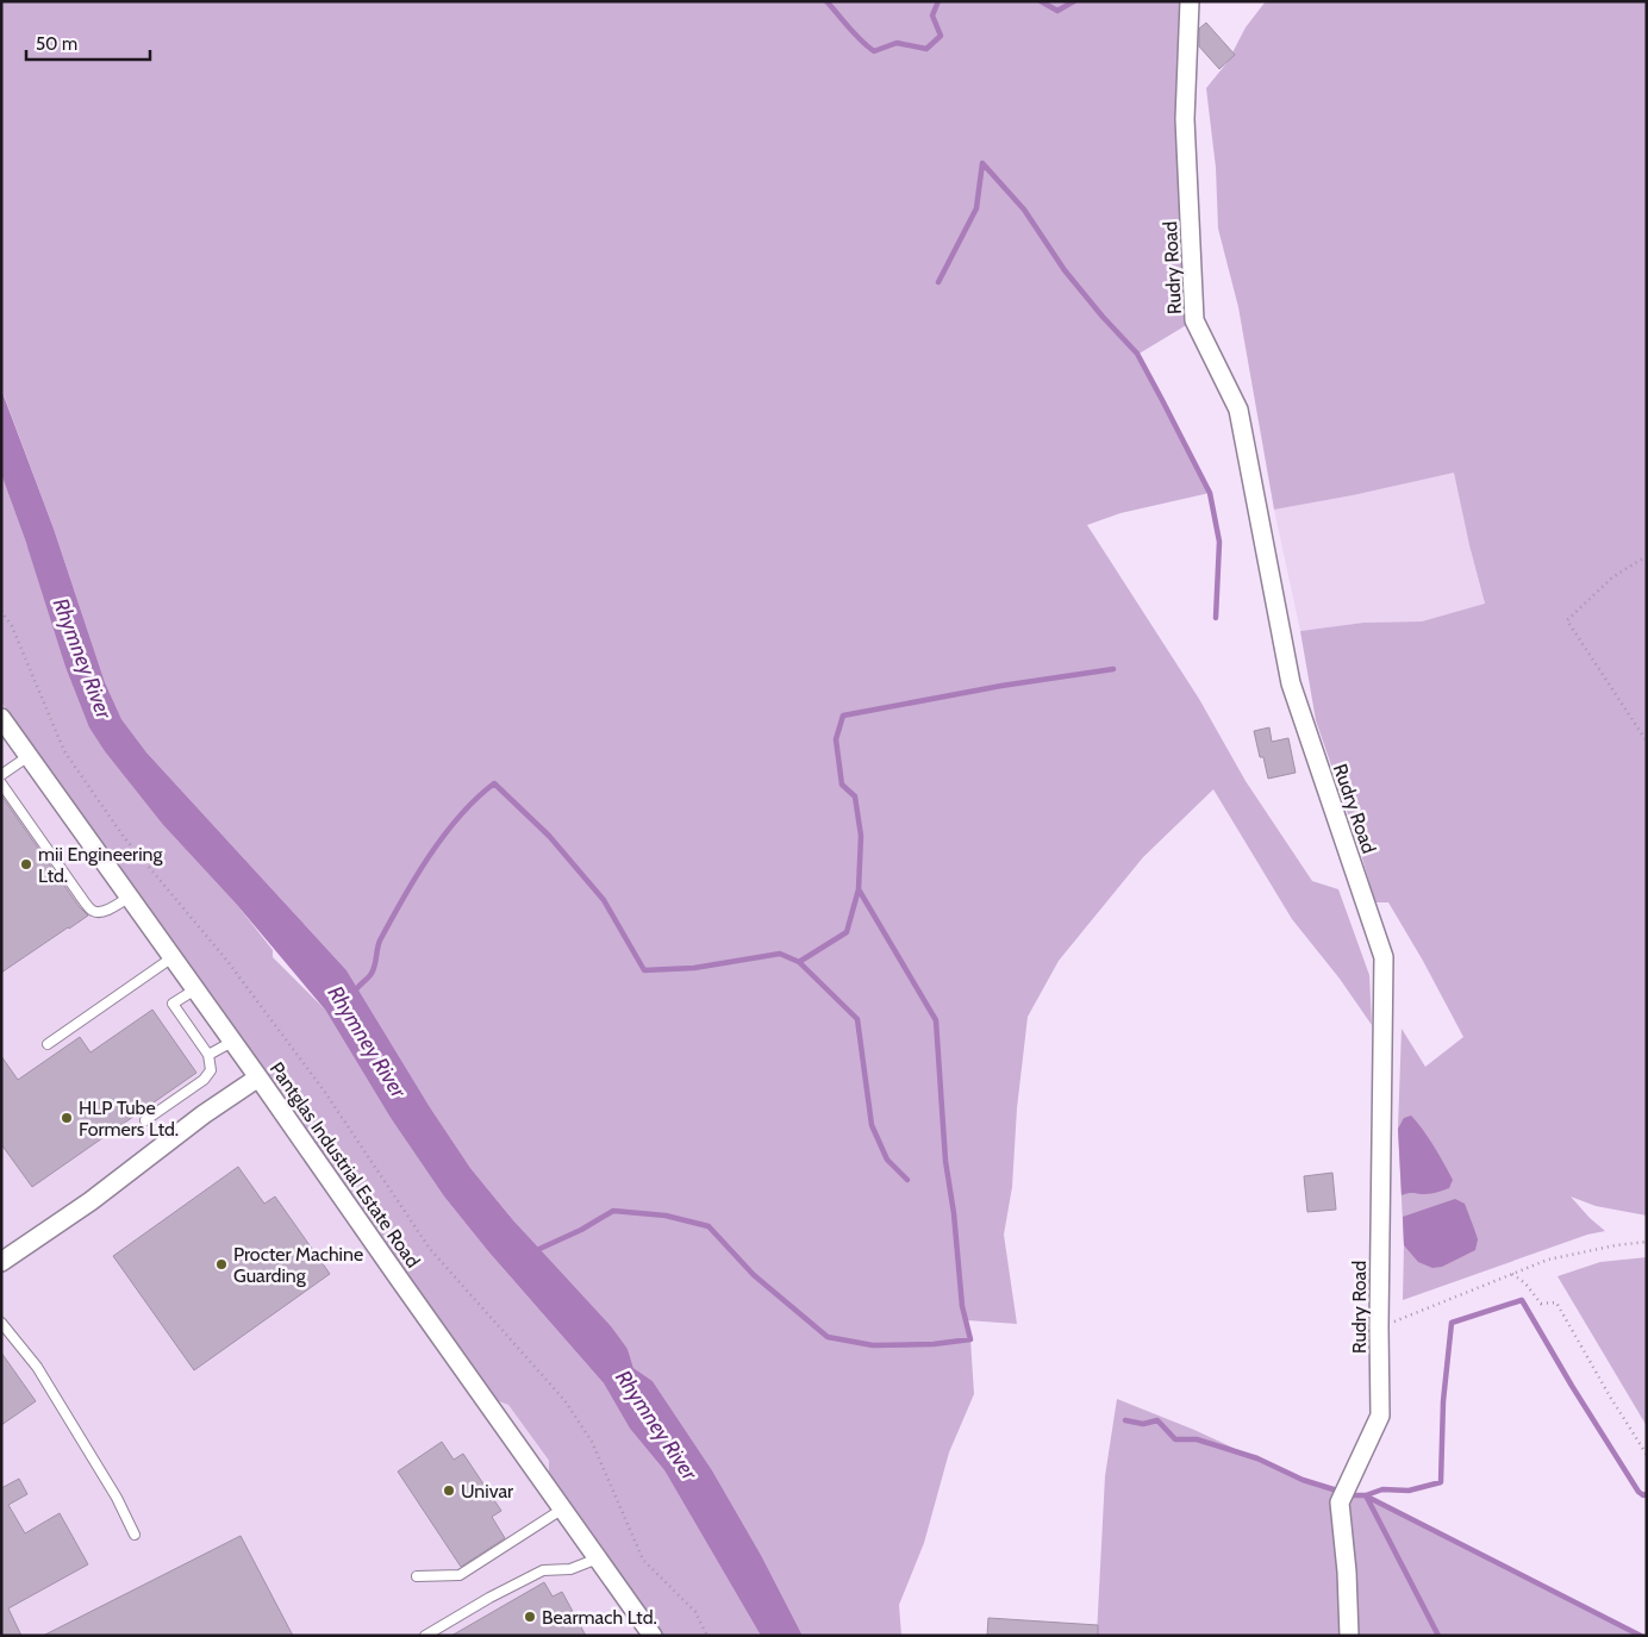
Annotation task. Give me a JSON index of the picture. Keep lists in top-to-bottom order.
{
  "streets": {
    "street": ["Rudry Road", "Pantglas Industrial Estate Road"]
  },
  "water": ["Rhymney River"],
  "places": [
    "mii Engineering Ltd.",
    "HLP Tube Formers Ltd.",
    "Procter Machine Guarding",
    "Univar",
    "Bearmach Ltd."
  ],
  "scale_bar": "50 m"
}
